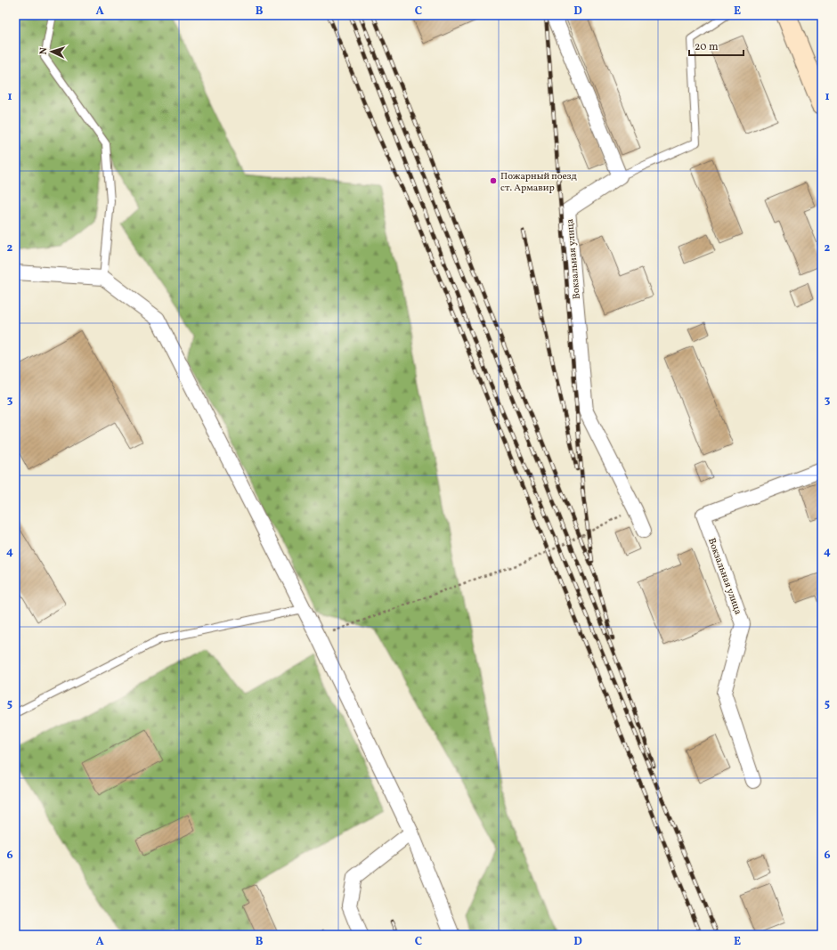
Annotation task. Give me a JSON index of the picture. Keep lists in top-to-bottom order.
{
  "streets": {
    "street": ["Вокзальная улица"]
  },
  "places": ["Пожарный поезд ст. Армавир"],
  "scale_bar": "20 m",
  "north": "left",
  "grid": {
    "columns": [
      "A",
      "B",
      "C",
      "D",
      "E"
    ],
    "rows": [
      "1",
      "2",
      "3",
      "4",
      "5",
      "6"
    ]
  }
}
